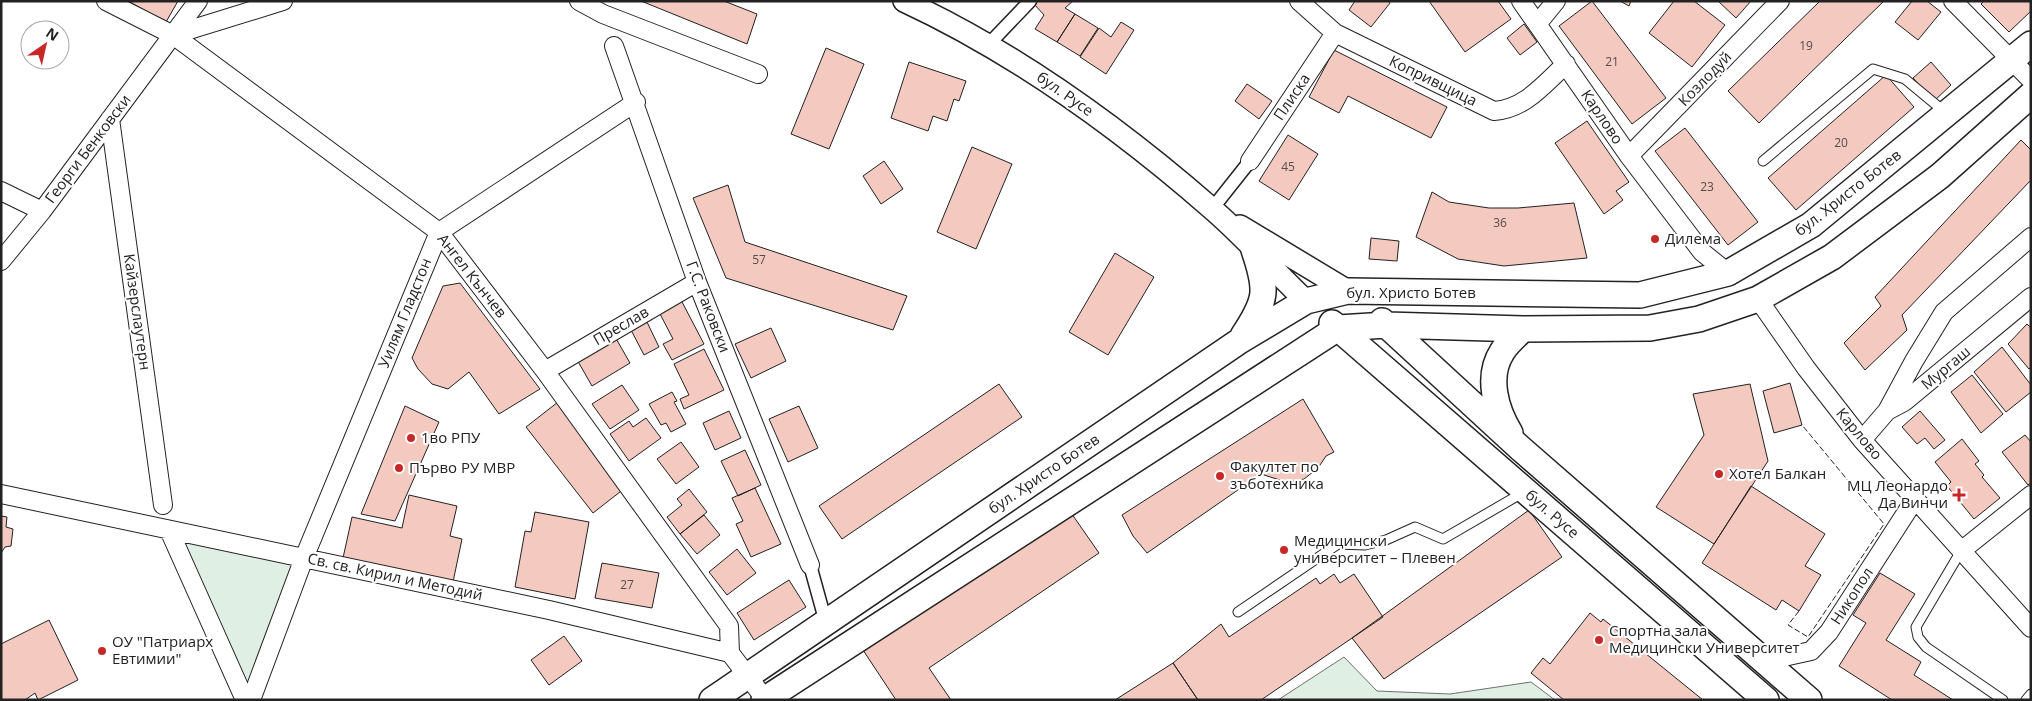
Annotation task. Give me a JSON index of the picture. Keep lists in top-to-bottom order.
{
  "streets": {
    "main road": ["бул. Русе", "бул. Христо Ботев"],
    "street": [
      "Козлодуй",
      "Копривщица",
      "Плиска",
      "Карлово",
      "Георги Бенковски",
      "Ангел Кънчев",
      "Г.С. Раковски",
      "Кайзерслаутерн",
      "Уилям Гладстон",
      "Преслав",
      "Мургаш",
      "Св. св. Кирил и Методий",
      "Никопол"
    ]
  },
  "crossings": [
    ["Козлодуй", "Карлово"],
    ["Копривщица", "Плиска"],
    ["Копривщица", "Карлово"],
    ["бул. Русе", "бул. Христо Ботев"],
    ["бул. Русе", "Никопол"],
    ["Карлово", "бул. Христо Ботев"],
    ["Карлово", "Мургаш"],
    ["Карлово", "Никопол"],
    ["Георги Бенковски", "Ангел Кънчев"],
    ["Георги Бенковски", "Кайзерслаутерн"],
    ["Ангел Кънчев", "Уилям Гладстон"],
    ["Ангел Кънчев", "Преслав"],
    ["Ангел Кънчев", "Св. св. Кирил и Методий"],
    ["Г.С. Раковски", "Преслав"],
    ["Уилям Гладстон", "Св. св. Кирил и Методий"]
  ],
  "places": {
    "other": [
      "Дилема",
      "1во РПУ",
      "Първо РУ МВР",
      "Хотел Балкан",
      "Факултет по зъботехника",
      "Медицински университет – Плевен",
      "Спортна зала Медицински Университет",
      "ОУ \"Патриарх Евтимии\""
    ],
    "health": ["МЦ Леонардо Да Винчи"]
  },
  "house_numbers": [
    "19",
    "21",
    "20",
    "45",
    "23",
    "36",
    "57",
    "27"
  ],
  "north": "top right"
}
